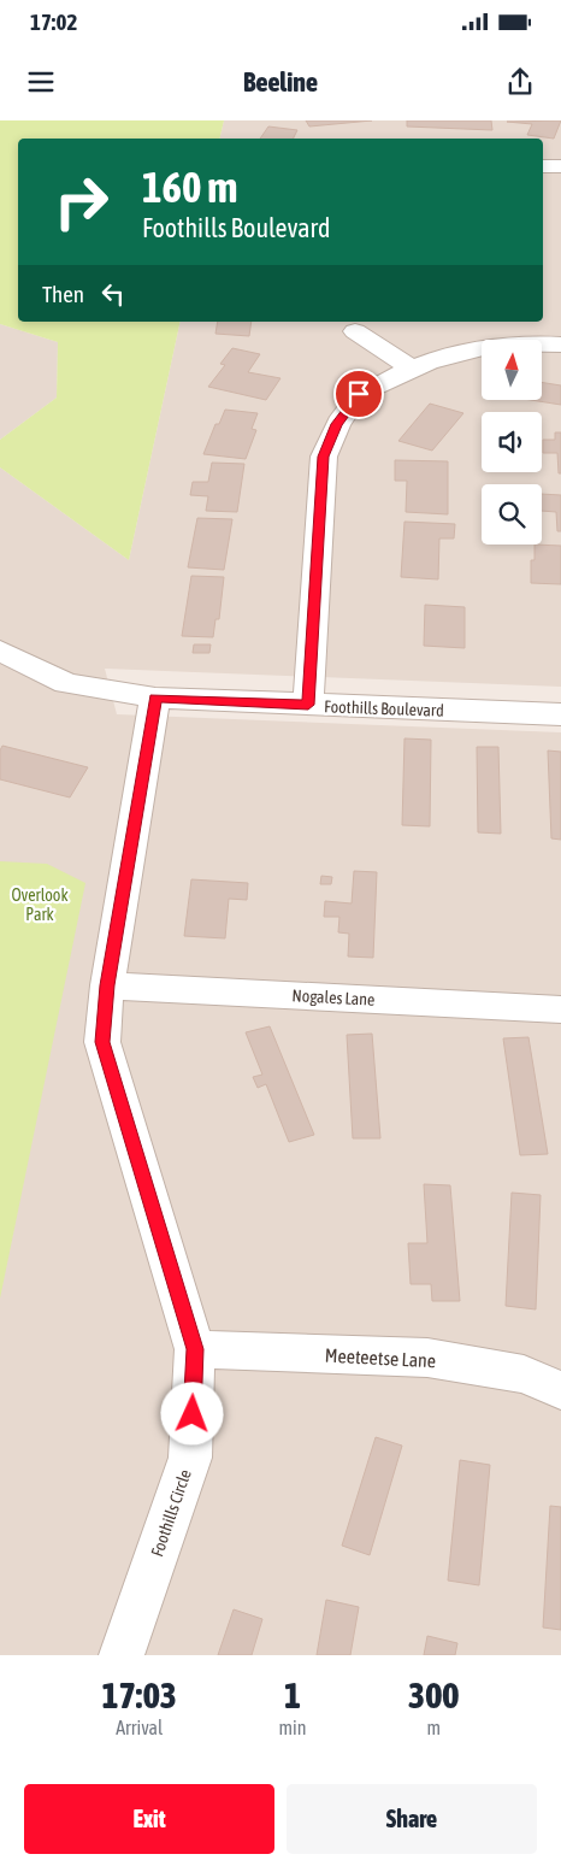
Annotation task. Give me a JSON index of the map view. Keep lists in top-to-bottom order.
{
  "streets": {
    "street": [
      "Foothills Boulevard",
      "Nogales Lane",
      "Meeteetse Lane",
      "Foothills Circle"
    ]
  },
  "crossings": [
    ["Foothills Boulevard", "Foothills Circle"],
    ["Nogales Lane", "Foothills Circle"],
    ["Meeteetse Lane", "Foothills Circle"]
  ],
  "parks": ["Overlook Park"],
  "north": "top",
  "page": {
    "status": "17:02",
    "header": "Beeline",
    "turn": ["160 m", "Foothills Boulevard"],
    "then": "Then",
    "eta": [
      "17:03",
      "Arrival",
      "1",
      "min",
      "300",
      "m"
    ],
    "buttons": ["Exit", "Share"]
  }
}
